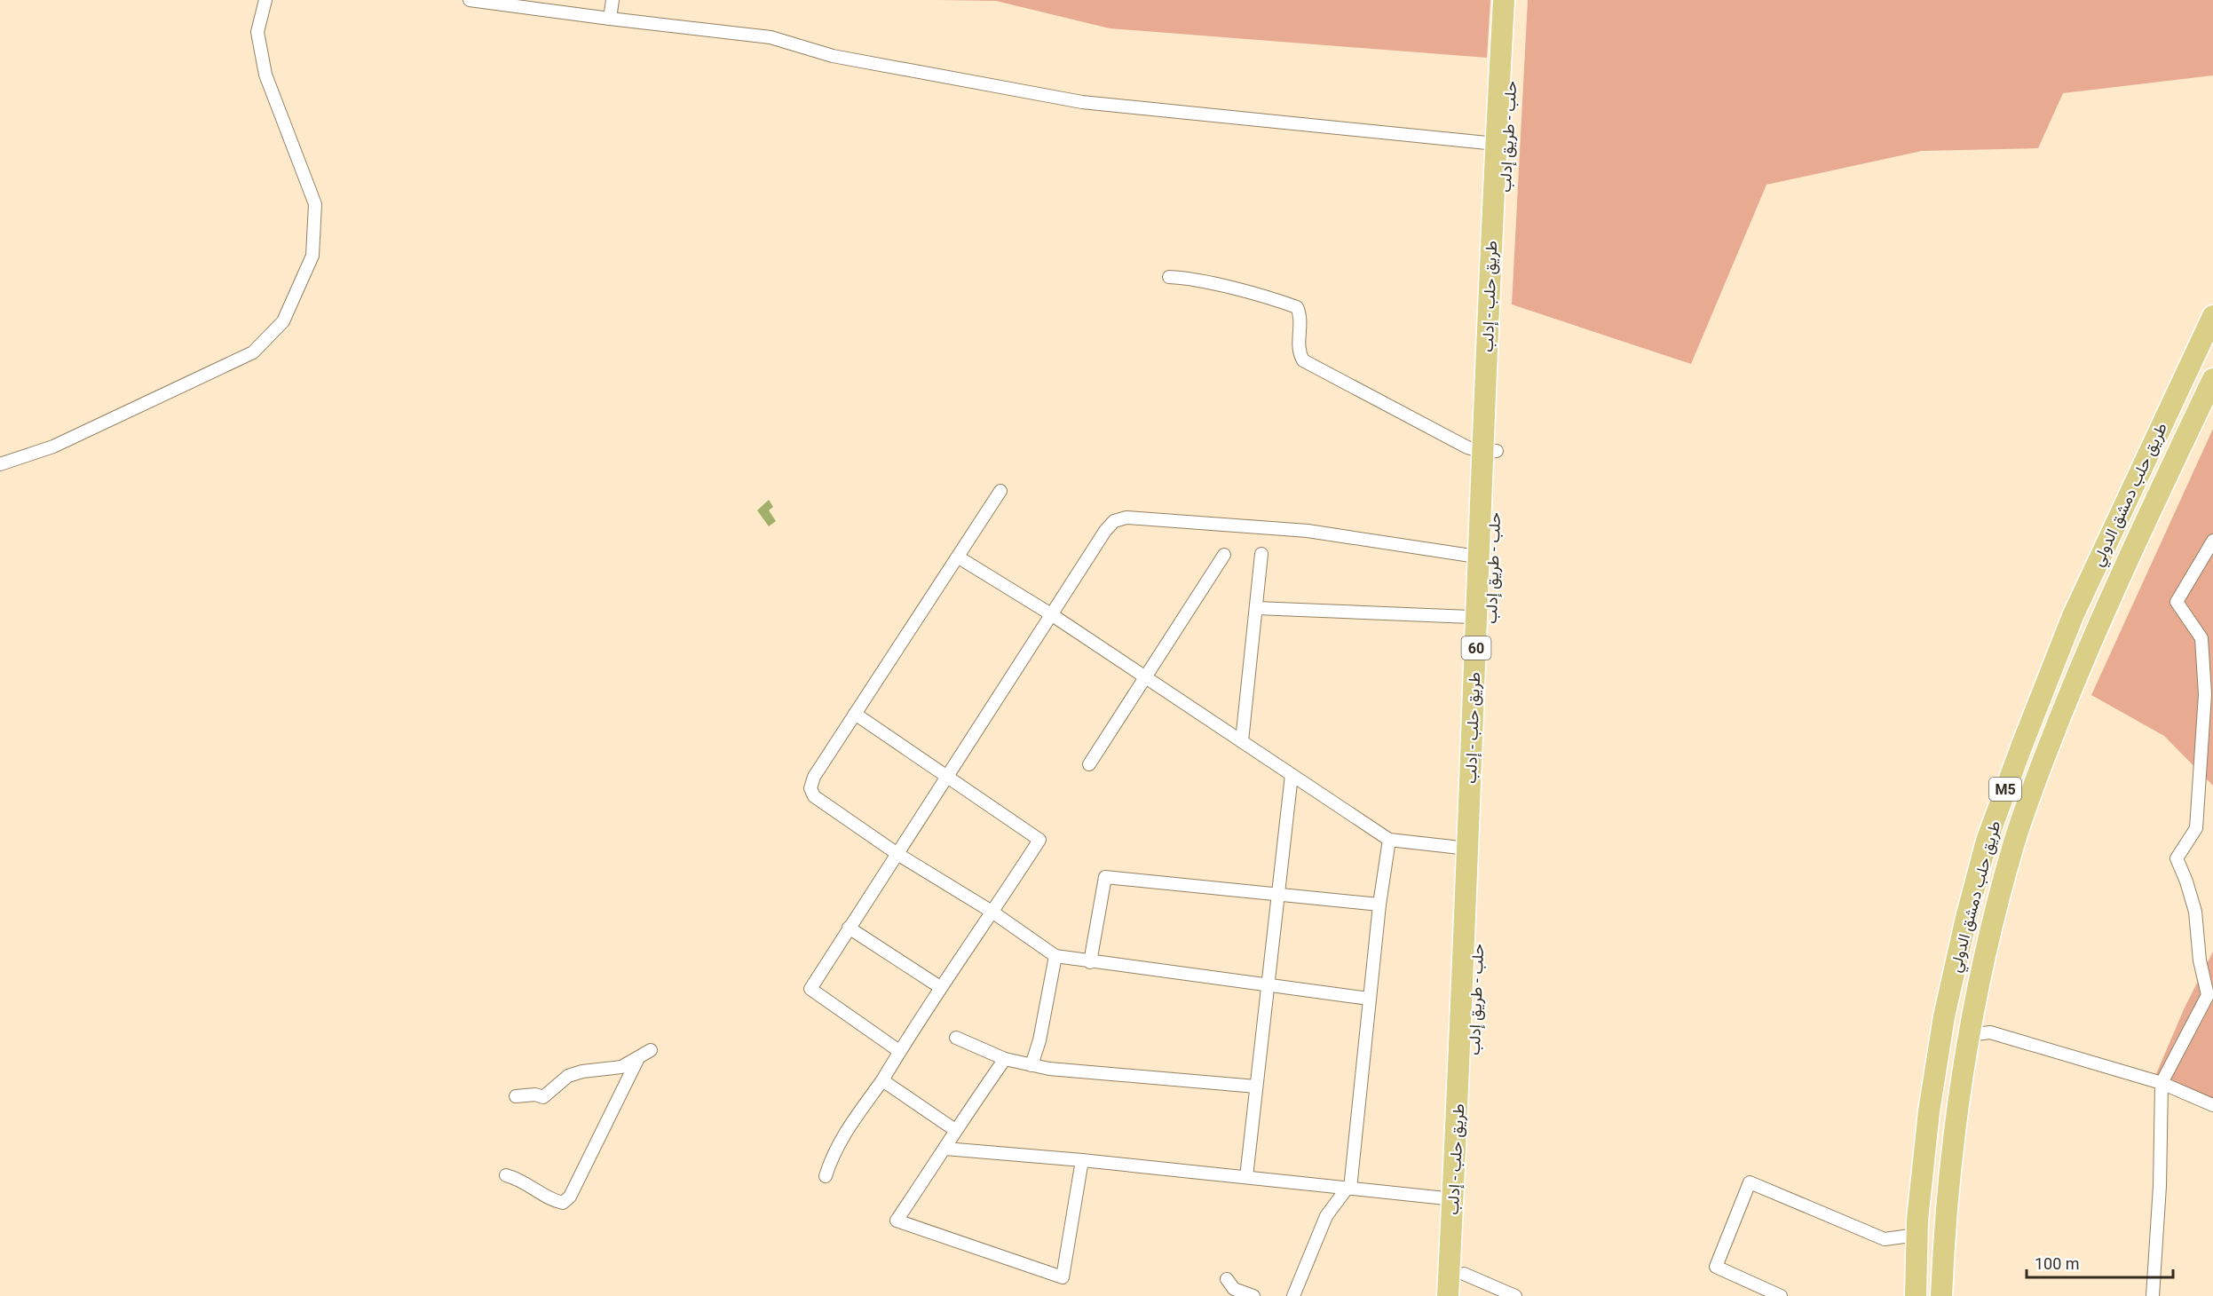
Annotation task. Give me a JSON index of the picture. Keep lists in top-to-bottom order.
{
  "streets": {
    "highway": [
      "حلب - طريق إدلب",
      "طريق حلب - إدلب",
      "طريق حلب دمشق الدولي",
      "60",
      "M5"
    ]
  },
  "crossings": [
    ["حلب - طريق إدلب", "طريق حلب - إدلب"]
  ],
  "scale_bar": "100 m"
}
